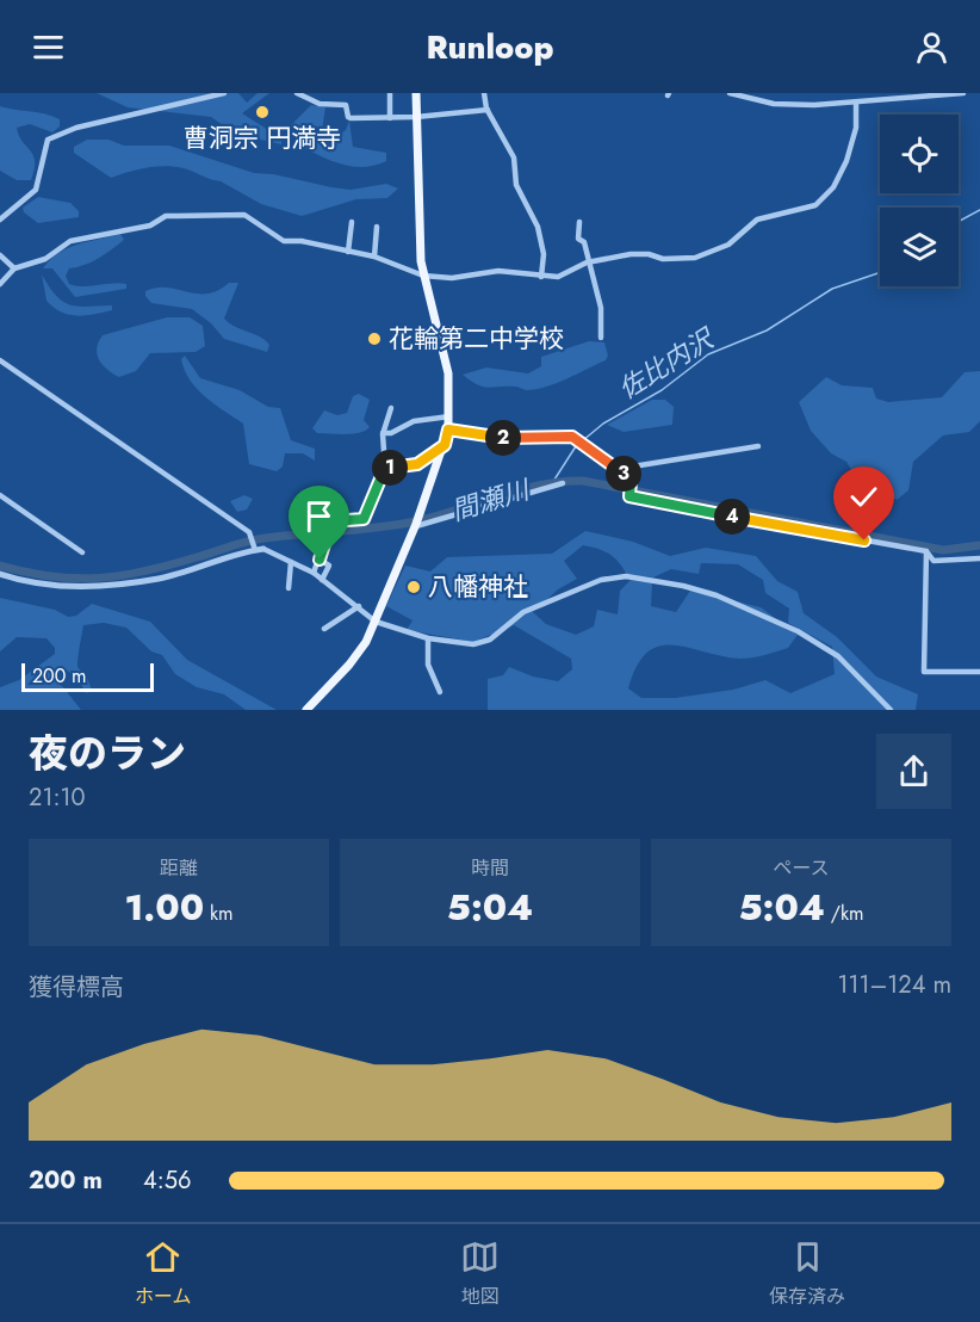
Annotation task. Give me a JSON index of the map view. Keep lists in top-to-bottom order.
{
  "water": ["佐比内沢", "間瀬川"],
  "places": ["曹洞宗 円満寺", "花輪第二中学校", "八幡神社"],
  "scale_bar": "200 m",
  "page": {
    "header": "Runloop",
    "pins": [
      "2",
      "1",
      "3",
      "4"
    ],
    "scale": "200 m",
    "heading": ["夜のラン", "21:10"],
    "stats": [
      ["距離", "1.00 km"],
      ["時間", "5:04"],
      ["ペース", "5:04 /km"]
    ],
    "chart": ["獲得標高", "111–124 m"],
    "list": [
      {
        "name": "200 m",
        "note": "4:56"
      }
    ],
    "tabs": ["ホーム", "地図", "保存済み"]
  }
}
